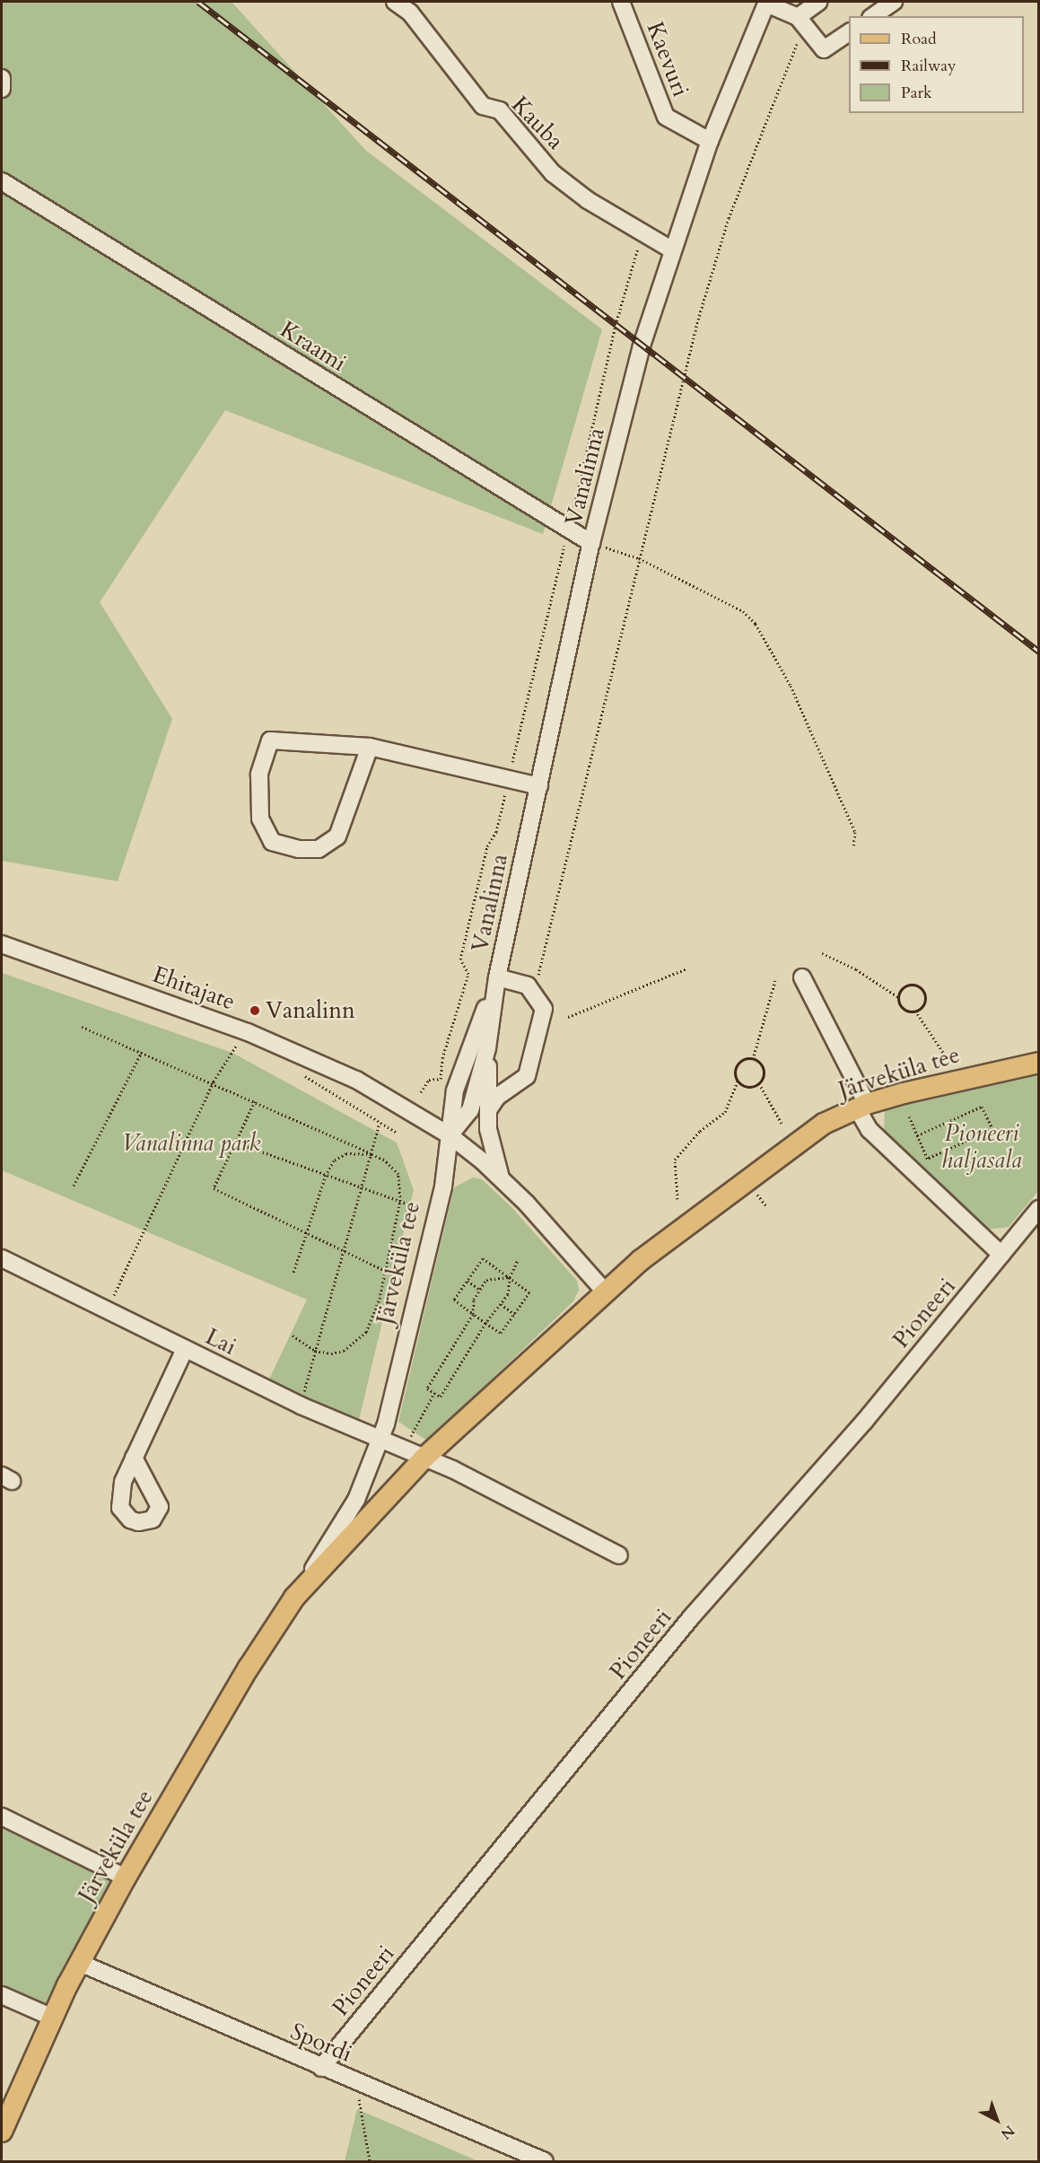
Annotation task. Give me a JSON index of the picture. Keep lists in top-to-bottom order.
{
  "streets": {
    "main road": ["Järveküla tee"],
    "street": [
      "Kaevuri",
      "Kauba",
      "Kraami",
      "Vanalinna",
      "Ehitajate",
      "Pioneeri",
      "Lai",
      "Spordi"
    ]
  },
  "crossings": [
    ["Kaevuri", "Vanalinna"],
    ["Kauba", "Vanalinna"],
    ["Kraami", "Vanalinna"],
    ["Vanalinna", "Ehitajate"],
    ["Vanalinna", "Järveküla tee"],
    ["Ehitajate", "Järveküla tee"],
    ["Järveküla tee", "Lai"],
    ["Järveküla tee", "Spordi"],
    ["Pioneeri", "Spordi"]
  ],
  "parks": ["Pioneeri haljasala", "Vanalinna park"],
  "places": ["Vanalinn"],
  "legend": ["Road", "Railway", "Park"],
  "north": "bottom right"
}
